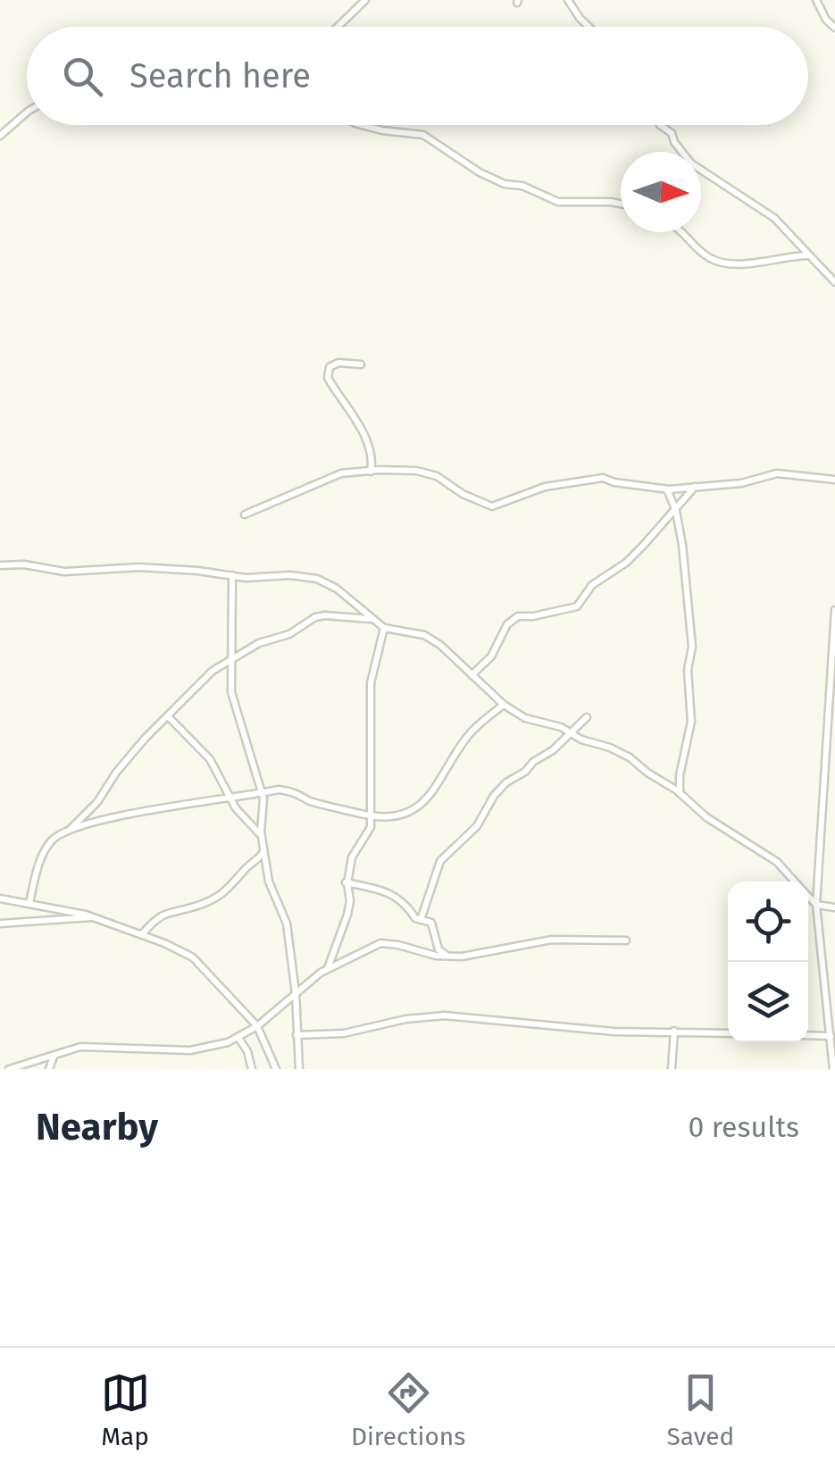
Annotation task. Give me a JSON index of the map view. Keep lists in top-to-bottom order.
{
  "north": "right",
  "page": {
    "search": "Search here",
    "heading": ["Nearby", "0 results"],
    "nav": ["Map", "Directions", "Saved"]
  }
}
